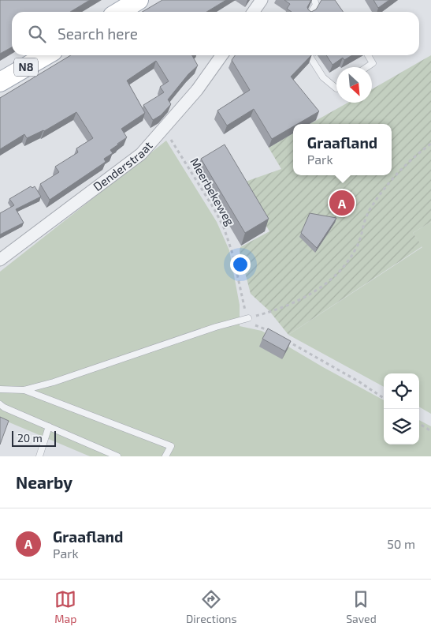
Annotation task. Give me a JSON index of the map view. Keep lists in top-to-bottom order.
{
  "streets": {
    "main road": ["N8"],
    "street": ["Denderstraat"],
    "path": ["Meerbekeweg"]
  },
  "crossings": [
    ["Denderstraat", "Meerbekeweg"]
  ],
  "scale_bar": "20 m",
  "north": "bottom right",
  "page": {
    "search": "Search here",
    "popup": ["Graafland", "Park"],
    "pins": "A",
    "scale": "20 m",
    "heading": "Nearby",
    "list": [
      {
        "mark": "A",
        "name": "Graafland",
        "note": "Park",
        "value": "50 m"
      }
    ],
    "nav": ["Map", "Directions", "Saved"]
  }
}
